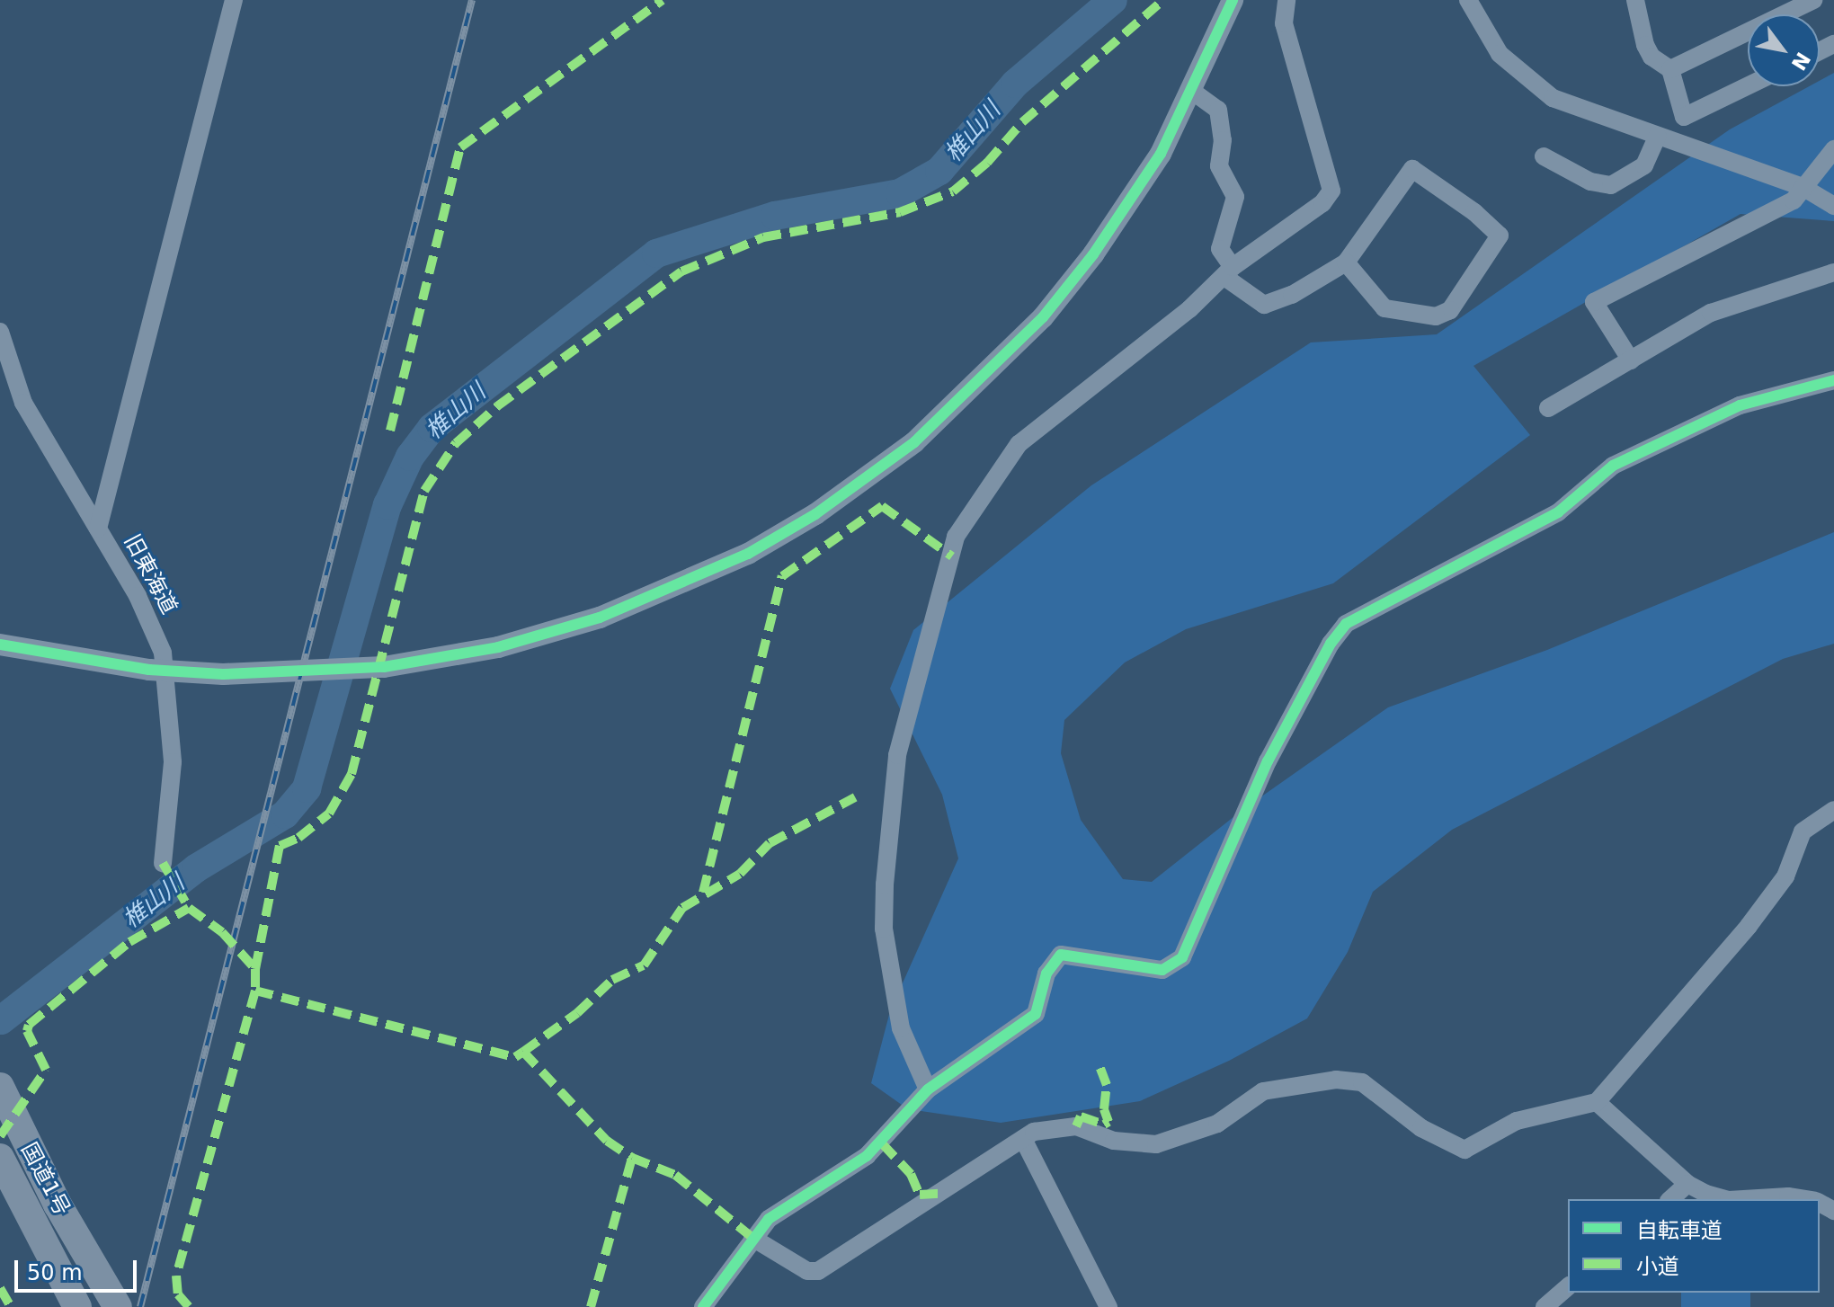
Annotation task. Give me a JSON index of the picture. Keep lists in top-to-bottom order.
{
  "streets": {
    "highway": ["国道1号"],
    "street": ["旧東海道"]
  },
  "water": ["椎山川"],
  "legend": ["自転車道", "小道"],
  "scale_bar": "50 m",
  "north": "bottom right"
}
